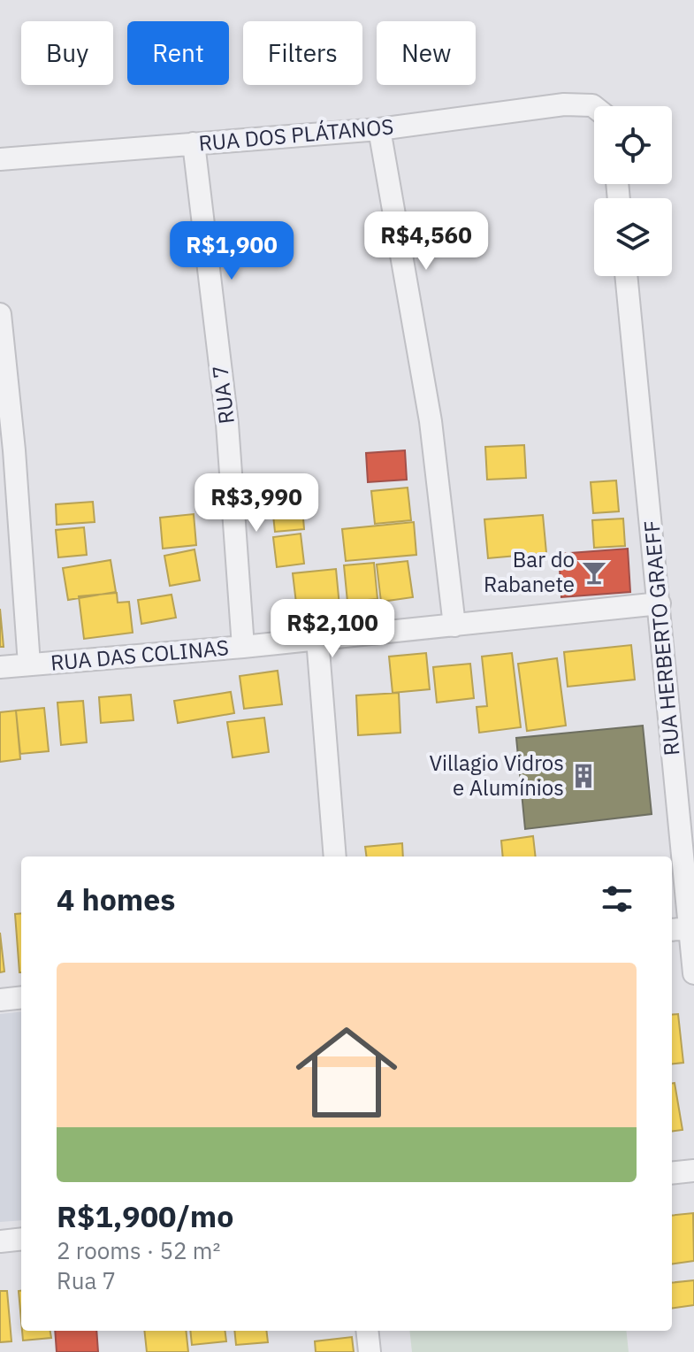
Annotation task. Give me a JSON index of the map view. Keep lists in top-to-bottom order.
{
  "streets": {
    "street": [
      "RUA DOS PLÁTANOS",
      "RUA 7",
      "RUA HERBERTO GRAEFF",
      "RUA DAS COLINAS"
    ]
  },
  "crossings": [
    ["RUA DOS PLÁTANOS", "RUA 7"],
    ["RUA 7", "RUA DAS COLINAS"],
    ["RUA HERBERTO GRAEFF", "RUA DAS COLINAS"]
  ],
  "places": {
    "bar": ["Bar do Rabanete"],
    "building": ["Villagio Vidros e Alumínios"]
  },
  "page": {
    "chip": [
      "Buy",
      "Rent",
      "Filters",
      "New"
    ],
    "price": [
      "R$4,560",
      "R$1,900",
      "R$3,990",
      "R$2,100"
    ],
    "heading": "4 homes",
    "list": [
      {
        "name": "R$1,900/mo",
        "note": "2 rooms · 52 m² · Rua 7"
      }
    ]
  }
}
